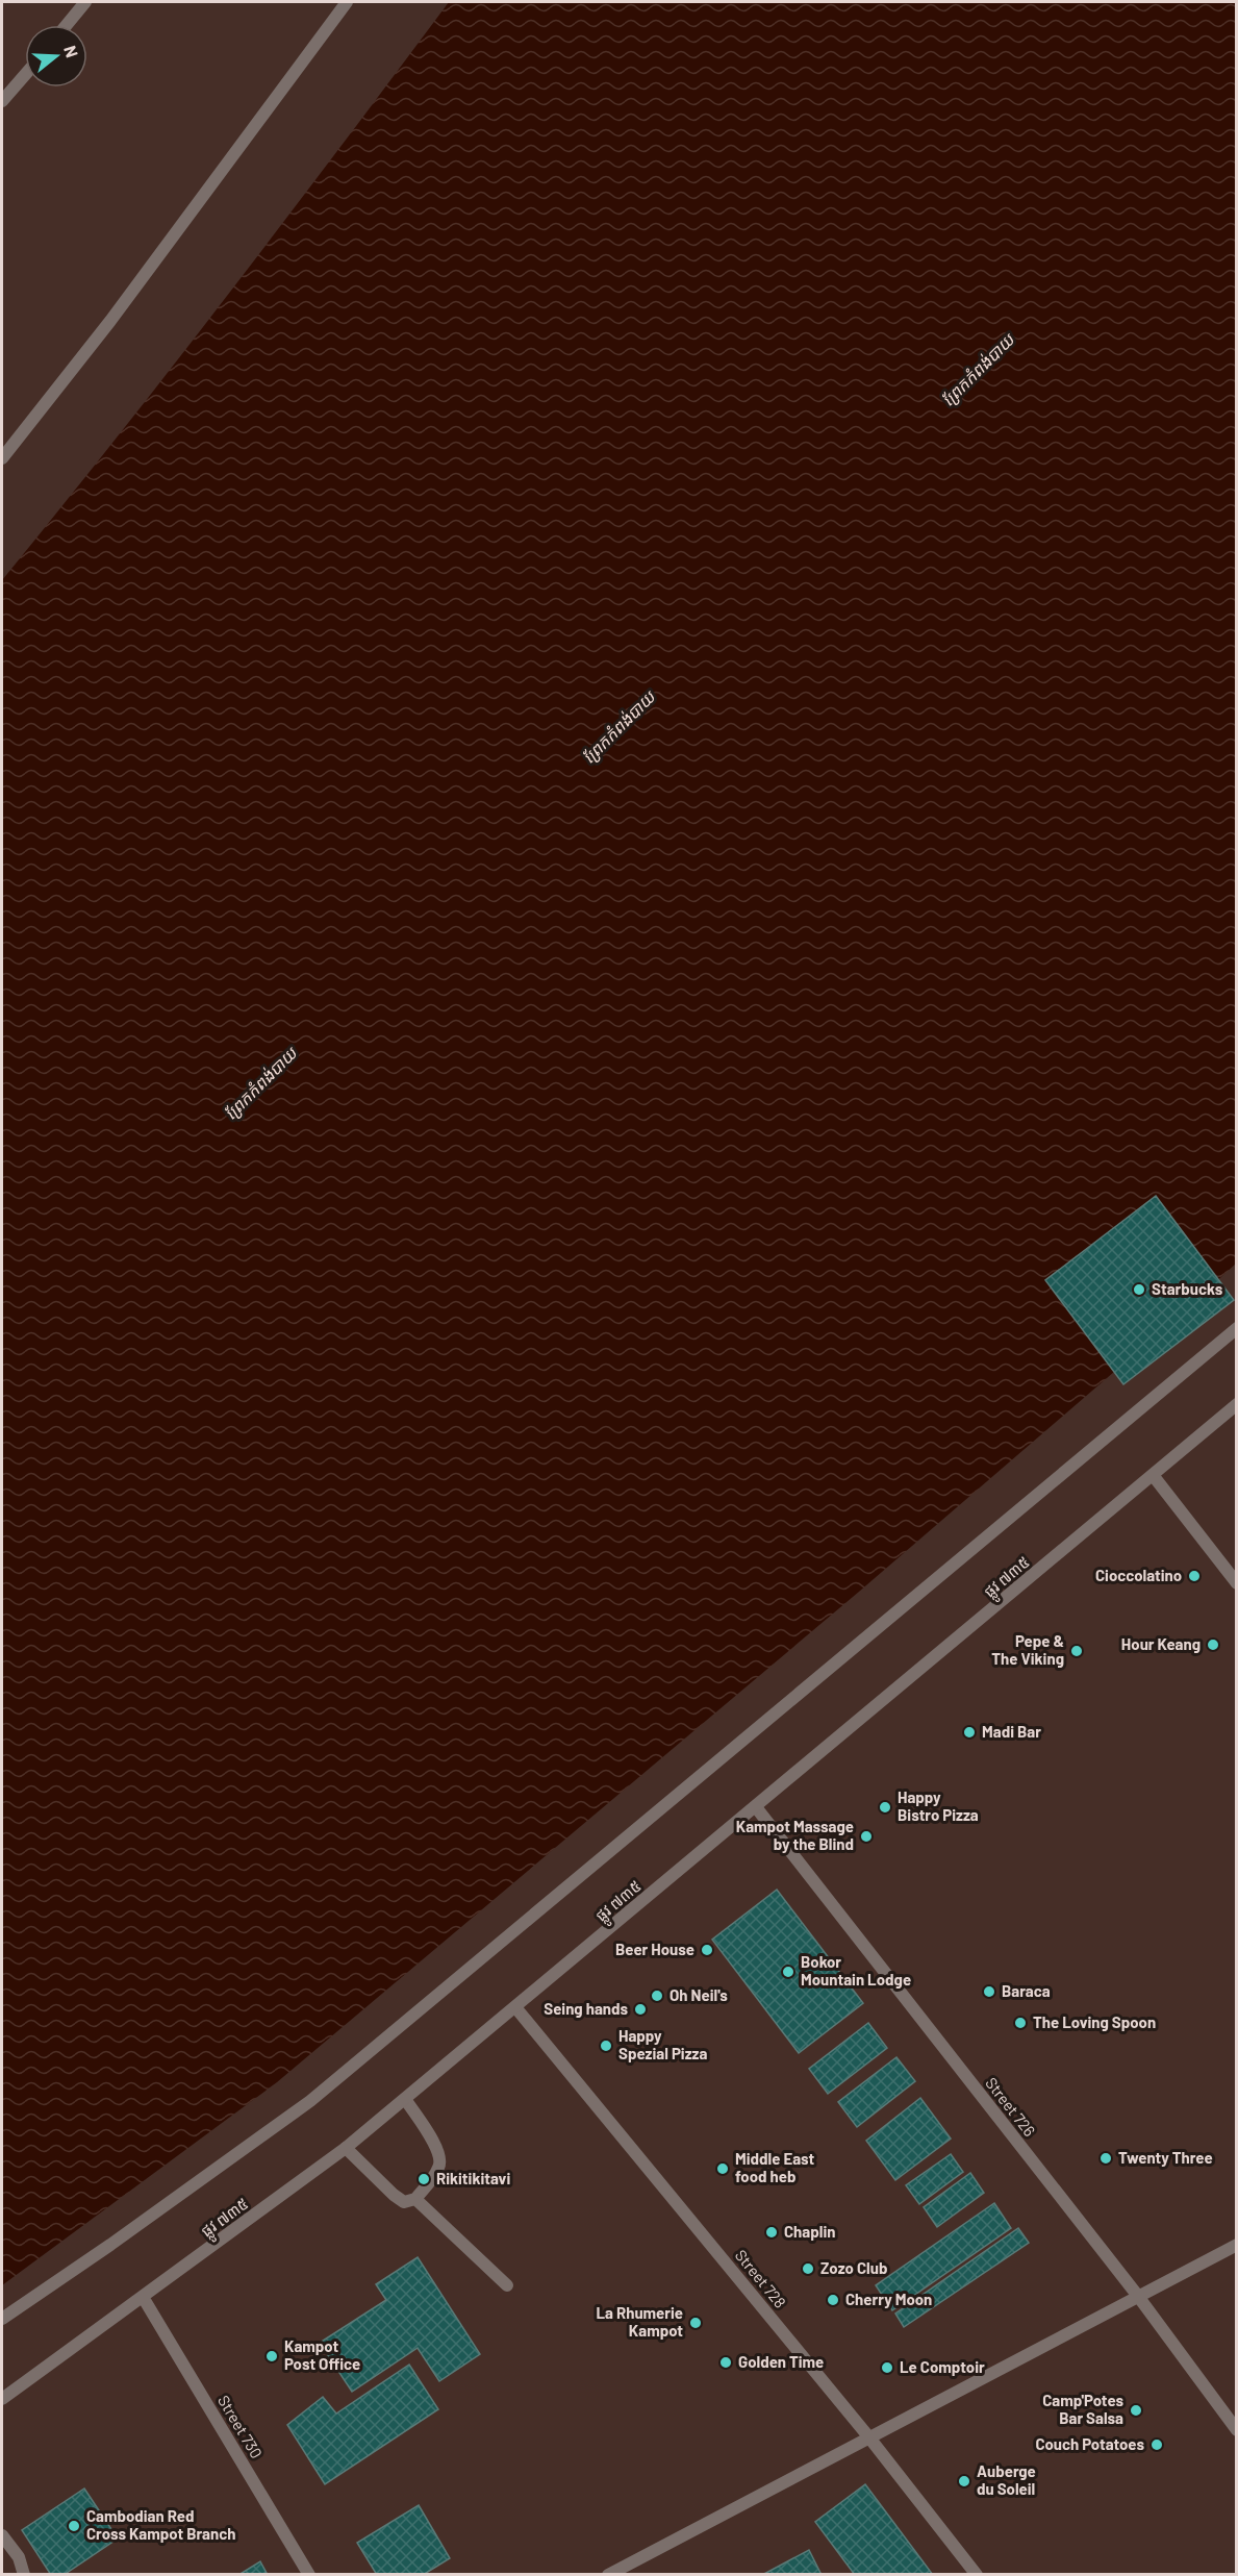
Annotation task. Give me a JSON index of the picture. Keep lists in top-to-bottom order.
{
  "streets": {
    "street": [
      "ផ្លូវ ៧៣៥",
      "Street 726",
      "Street 728",
      "Street 730"
    ]
  },
  "crossings": [
    ["ផ្លូវ ៧៣៥", "Street 726"],
    ["ផ្លូវ ៧៣៥", "Street 728"],
    ["ផ្លូវ ៧៣៥", "Street 730"]
  ],
  "water": ["ព្រែកកំពង់បាយ"],
  "places": [
    "Starbucks",
    "Cioccolatino",
    "Hour Keang",
    "Pepe & The Viking",
    "Madi Bar",
    "Happy Bistro Pizza",
    "Kampot Massage by the Blind",
    "Beer House",
    "Bokor Mountain Lodge",
    "Baraca",
    "Oh Neil's",
    "Seing hands",
    "The Loving Spoon",
    "Happy Spezial Pizza",
    "Twenty Three",
    "Middle East food heb",
    "Rikitikitavi",
    "Chaplin",
    "Zozo Club",
    "Cherry Moon",
    "La Rhumerie Kampot",
    "Kampot Post Office",
    "Golden Time",
    "Le Comptoir",
    "Camp'Potes Bar Salsa",
    "Couch Potatoes",
    "Auberge du Soleil",
    "Cambodian Red Cross Kampot Branch"
  ],
  "north": "right"
}
